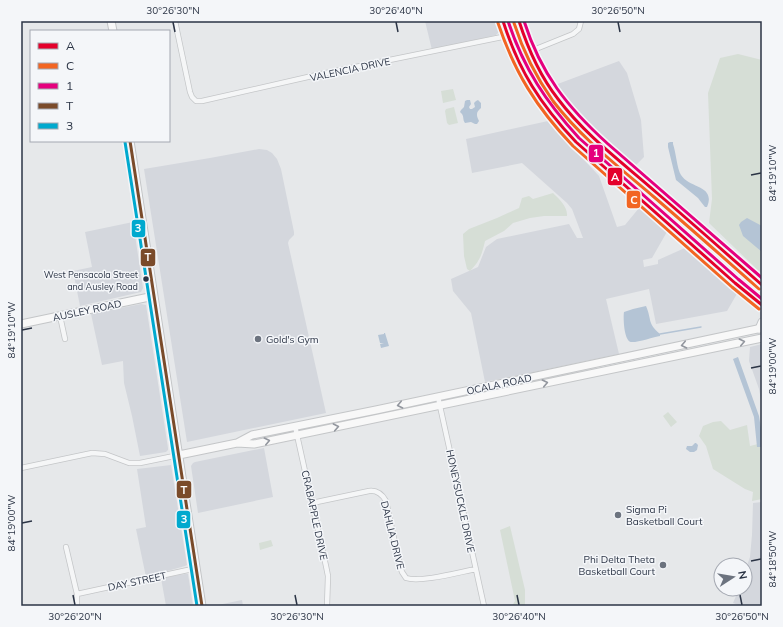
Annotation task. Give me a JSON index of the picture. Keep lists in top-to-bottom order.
{
  "streets": {
    "main road": ["AUSLEY ROAD", "OCALA ROAD"],
    "street": [
      "VALENCIA DRIVE",
      "HONEYSUCKLE DRIVE",
      "CRABAPPLE DRIVE",
      "DAHLIA DRIVE",
      "DAY STREET"
    ]
  },
  "crossings": [
    ["OCALA ROAD", "HONEYSUCKLE DRIVE"],
    ["OCALA ROAD", "CRABAPPLE DRIVE"],
    ["HONEYSUCKLE DRIVE", "DAHLIA DRIVE"],
    ["CRABAPPLE DRIVE", "DAHLIA DRIVE"]
  ],
  "places": [
    "West Pensacola Street and Ausley Road",
    "Gold's Gym",
    "Sigma Pi Basketball Court",
    "Phi Delta Theta Basketball Court"
  ],
  "lines": [
    "transit line A",
    "transit line 1",
    "transit line C",
    "transit line T",
    "transit line 3"
  ],
  "legend": [
    "A",
    "C",
    "1",
    "T",
    "3"
  ],
  "north": "right",
  "coordinates": [
    "30°26'30\"N",
    "30°26'40\"N",
    "30°26'50\"N",
    "84°19'10\"W",
    "84°19'00\"W",
    "84°18'50\"W",
    "30°26'20\"N"
  ]
}
